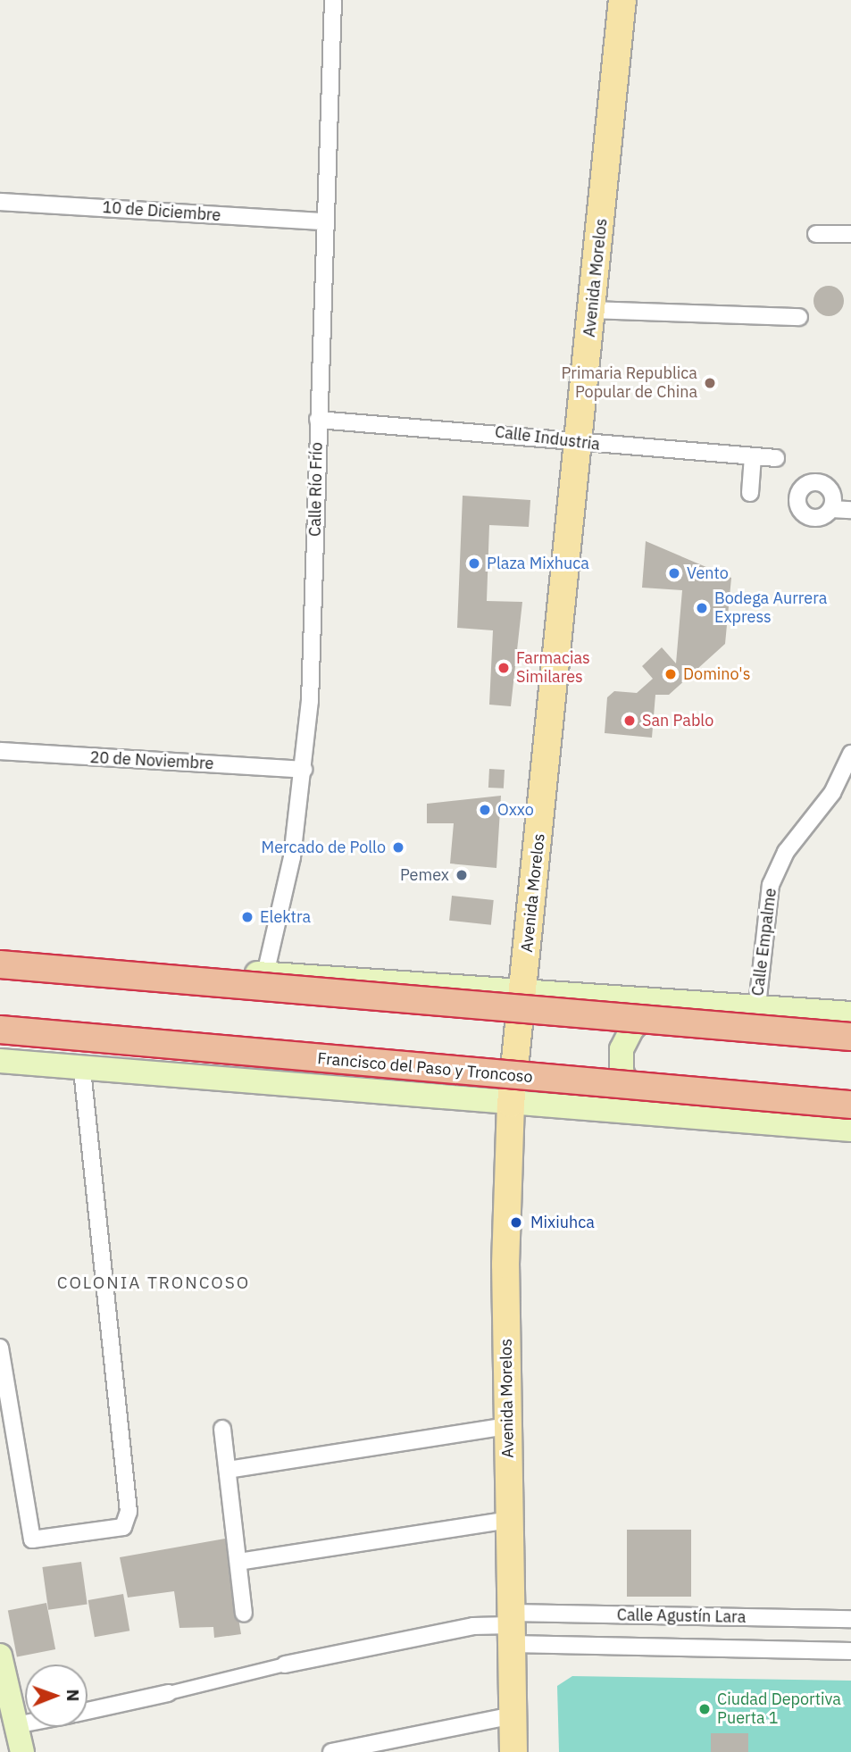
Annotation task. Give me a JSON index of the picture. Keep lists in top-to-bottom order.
{
  "streets": {
    "highway": ["Francisco del Paso y Troncoso"],
    "main road": ["Avenida Morelos"],
    "street": [
      "10 de Diciembre",
      "Calle Industria",
      "Calle Río Frío",
      "20 de Noviembre",
      "Calle Empalme",
      "Calle Agustín Lara"
    ]
  },
  "crossings": [
    ["10 de Diciembre", "Calle Río Frío"],
    ["Avenida Morelos", "Calle Industria"],
    ["Avenida Morelos", "Francisco del Paso y Troncoso"],
    ["Avenida Morelos", "Calle Agustín Lara"],
    ["Calle Industria", "Calle Río Frío"],
    ["Calle Río Frío", "20 de Noviembre"]
  ],
  "districts": ["COLONIA TRONCOSO"],
  "places": [
    "Primaria Republica Popular de China",
    "Plaza Mixhuca",
    "Vento",
    "Bodega Aurrera Express",
    "Farmacias Similares",
    "Domino's",
    "San Pablo",
    "Oxxo",
    "Mercado de Pollo",
    "Pemex",
    "Elektra",
    "Mixiuhca",
    "Ciudad Deportiva Puerta 1"
  ],
  "north": "right"
}
